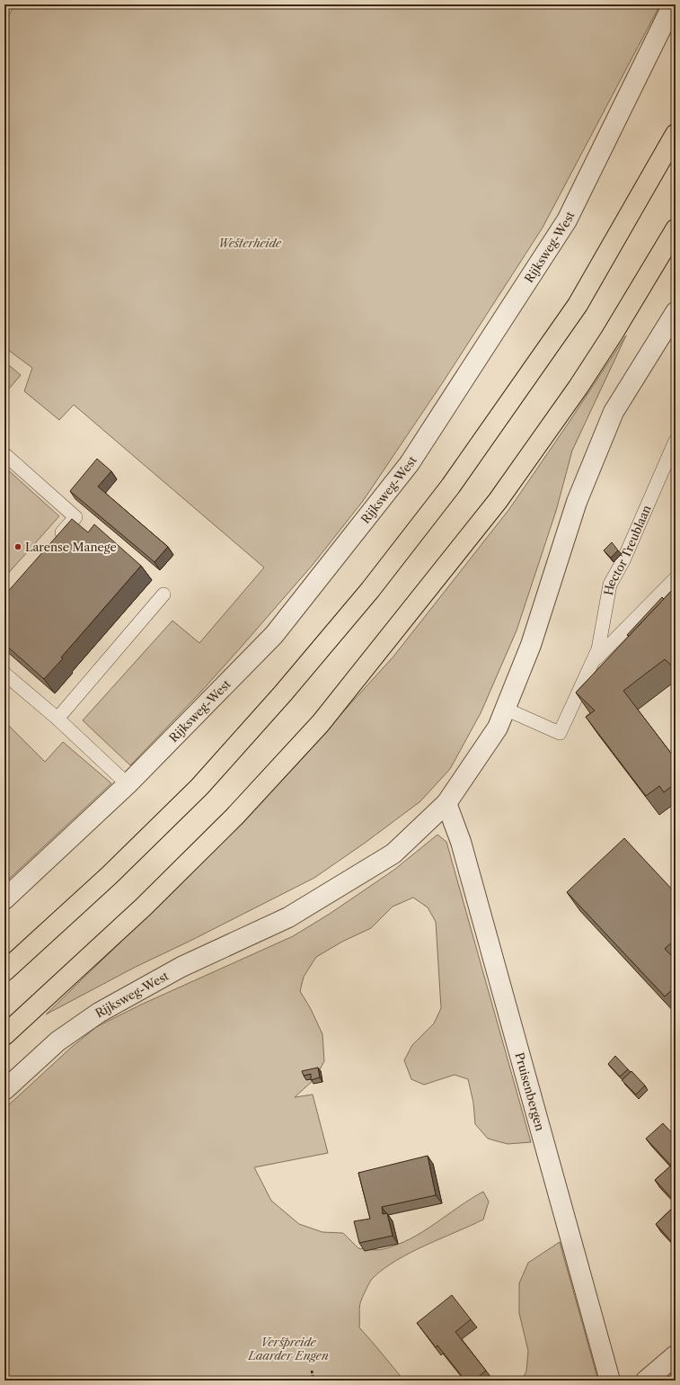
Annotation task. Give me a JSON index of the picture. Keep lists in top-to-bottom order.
{
  "streets": {
    "street": ["Rijksweg-West", "Pruisenbergen"],
    "lane": ["Hector Treublaan"]
  },
  "crossings": [
    ["Rijksweg-West", "Hector Treublaan"],
    ["Rijksweg-West", "Pruisenbergen"]
  ],
  "parks": ["Westerheide", "Verspreide Laarder Engen"],
  "places": ["Larense Manege"]
}
